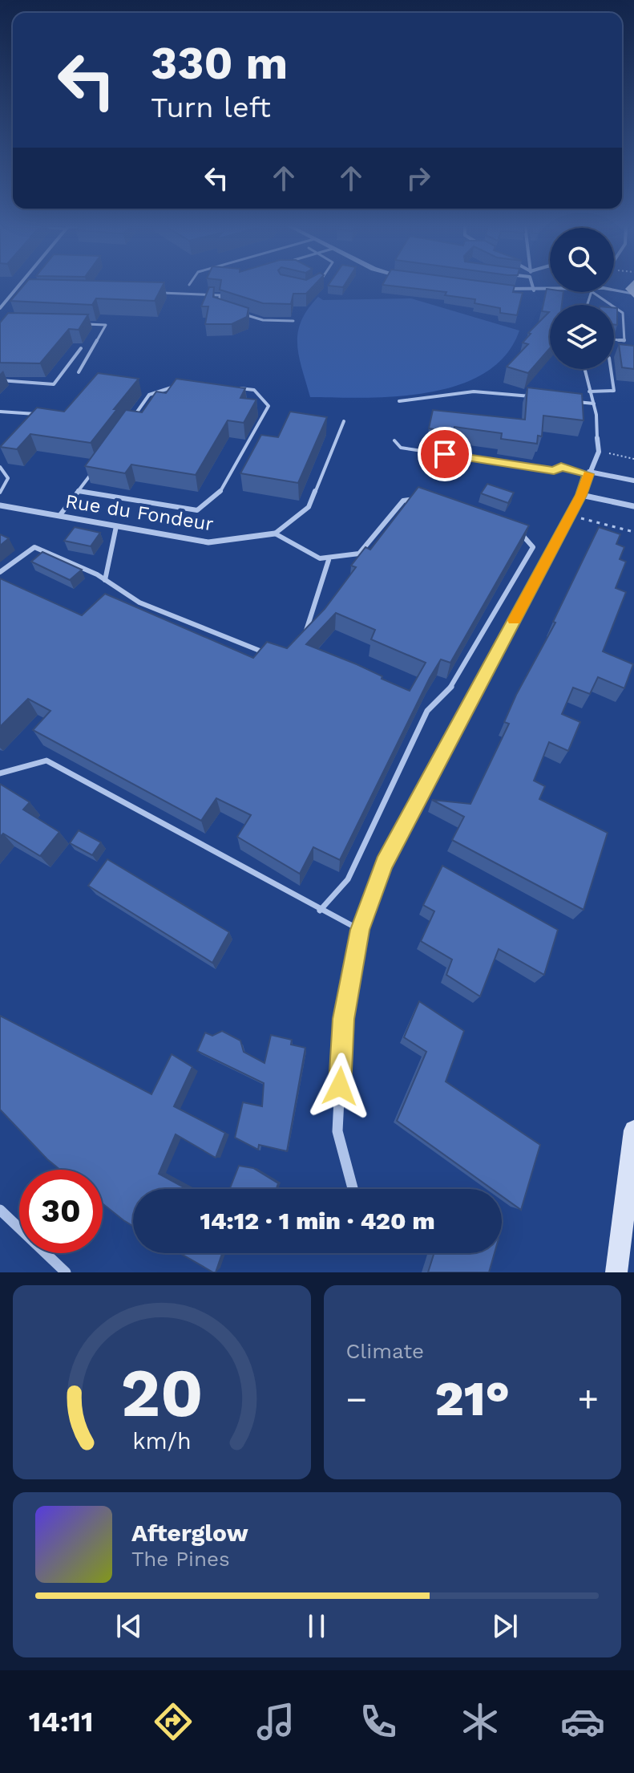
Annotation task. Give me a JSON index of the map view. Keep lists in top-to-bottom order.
{
  "streets": {
    "street": ["Rue du Fondeur"]
  },
  "page": {
    "turn": ["330 m", "Turn left"],
    "limit": "30",
    "trip": "14:12 · 1 min · 420 m",
    "tile": "Climate",
    "heat": ["−", "21°", "+"],
    "song": ["Afterglow", "The Pines"],
    "tabs": "14:11",
    "gauge": ["20", "km/h"]
  }
}
